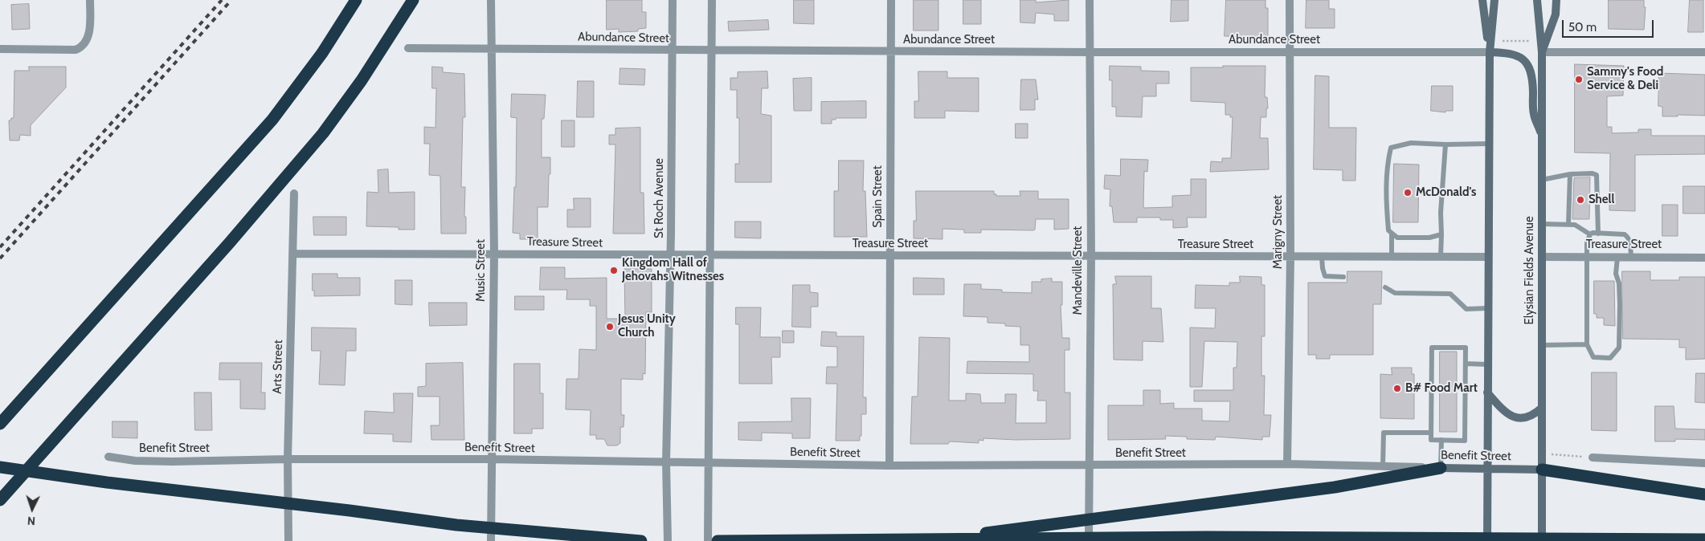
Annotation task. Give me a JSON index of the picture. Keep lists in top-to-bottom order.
{
  "streets": {
    "main road": ["Elysian Fields Avenue", "Benefit Street"],
    "street": [
      "Abundance Street",
      "Spain Street",
      "St Roch Avenue",
      "Marigny Street",
      "Treasure Street",
      "Music Street",
      "Mandeville Street",
      "Arts Street"
    ]
  },
  "crossings": [
    ["Abundance Street", "Spain Street"],
    ["Abundance Street", "St Roch Avenue"],
    ["Abundance Street", "Marigny Street"],
    ["Abundance Street", "Music Street"],
    ["Abundance Street", "Mandeville Street"],
    ["Spain Street", "Treasure Street"],
    ["Spain Street", "Benefit Street"],
    ["St Roch Avenue", "Treasure Street"],
    ["St Roch Avenue", "Benefit Street"],
    ["Marigny Street", "Treasure Street"],
    ["Marigny Street", "Benefit Street"],
    ["Treasure Street", "Music Street"],
    ["Treasure Street", "Mandeville Street"],
    ["Treasure Street", "Elysian Fields Avenue"],
    ["Treasure Street", "Arts Street"],
    ["Music Street", "Benefit Street"],
    ["Mandeville Street", "Benefit Street"],
    ["Elysian Fields Avenue", "Benefit Street"],
    ["Arts Street", "Benefit Street"]
  ],
  "places": [
    "Sammy's Food Service & Deli",
    "McDonald's",
    "Shell",
    "Kingdom Hall of Jehovahs Witnesses",
    "Jesus Unity Church",
    "B# Food Mart"
  ],
  "scale_bar": "50 m",
  "north": "bottom"
}
